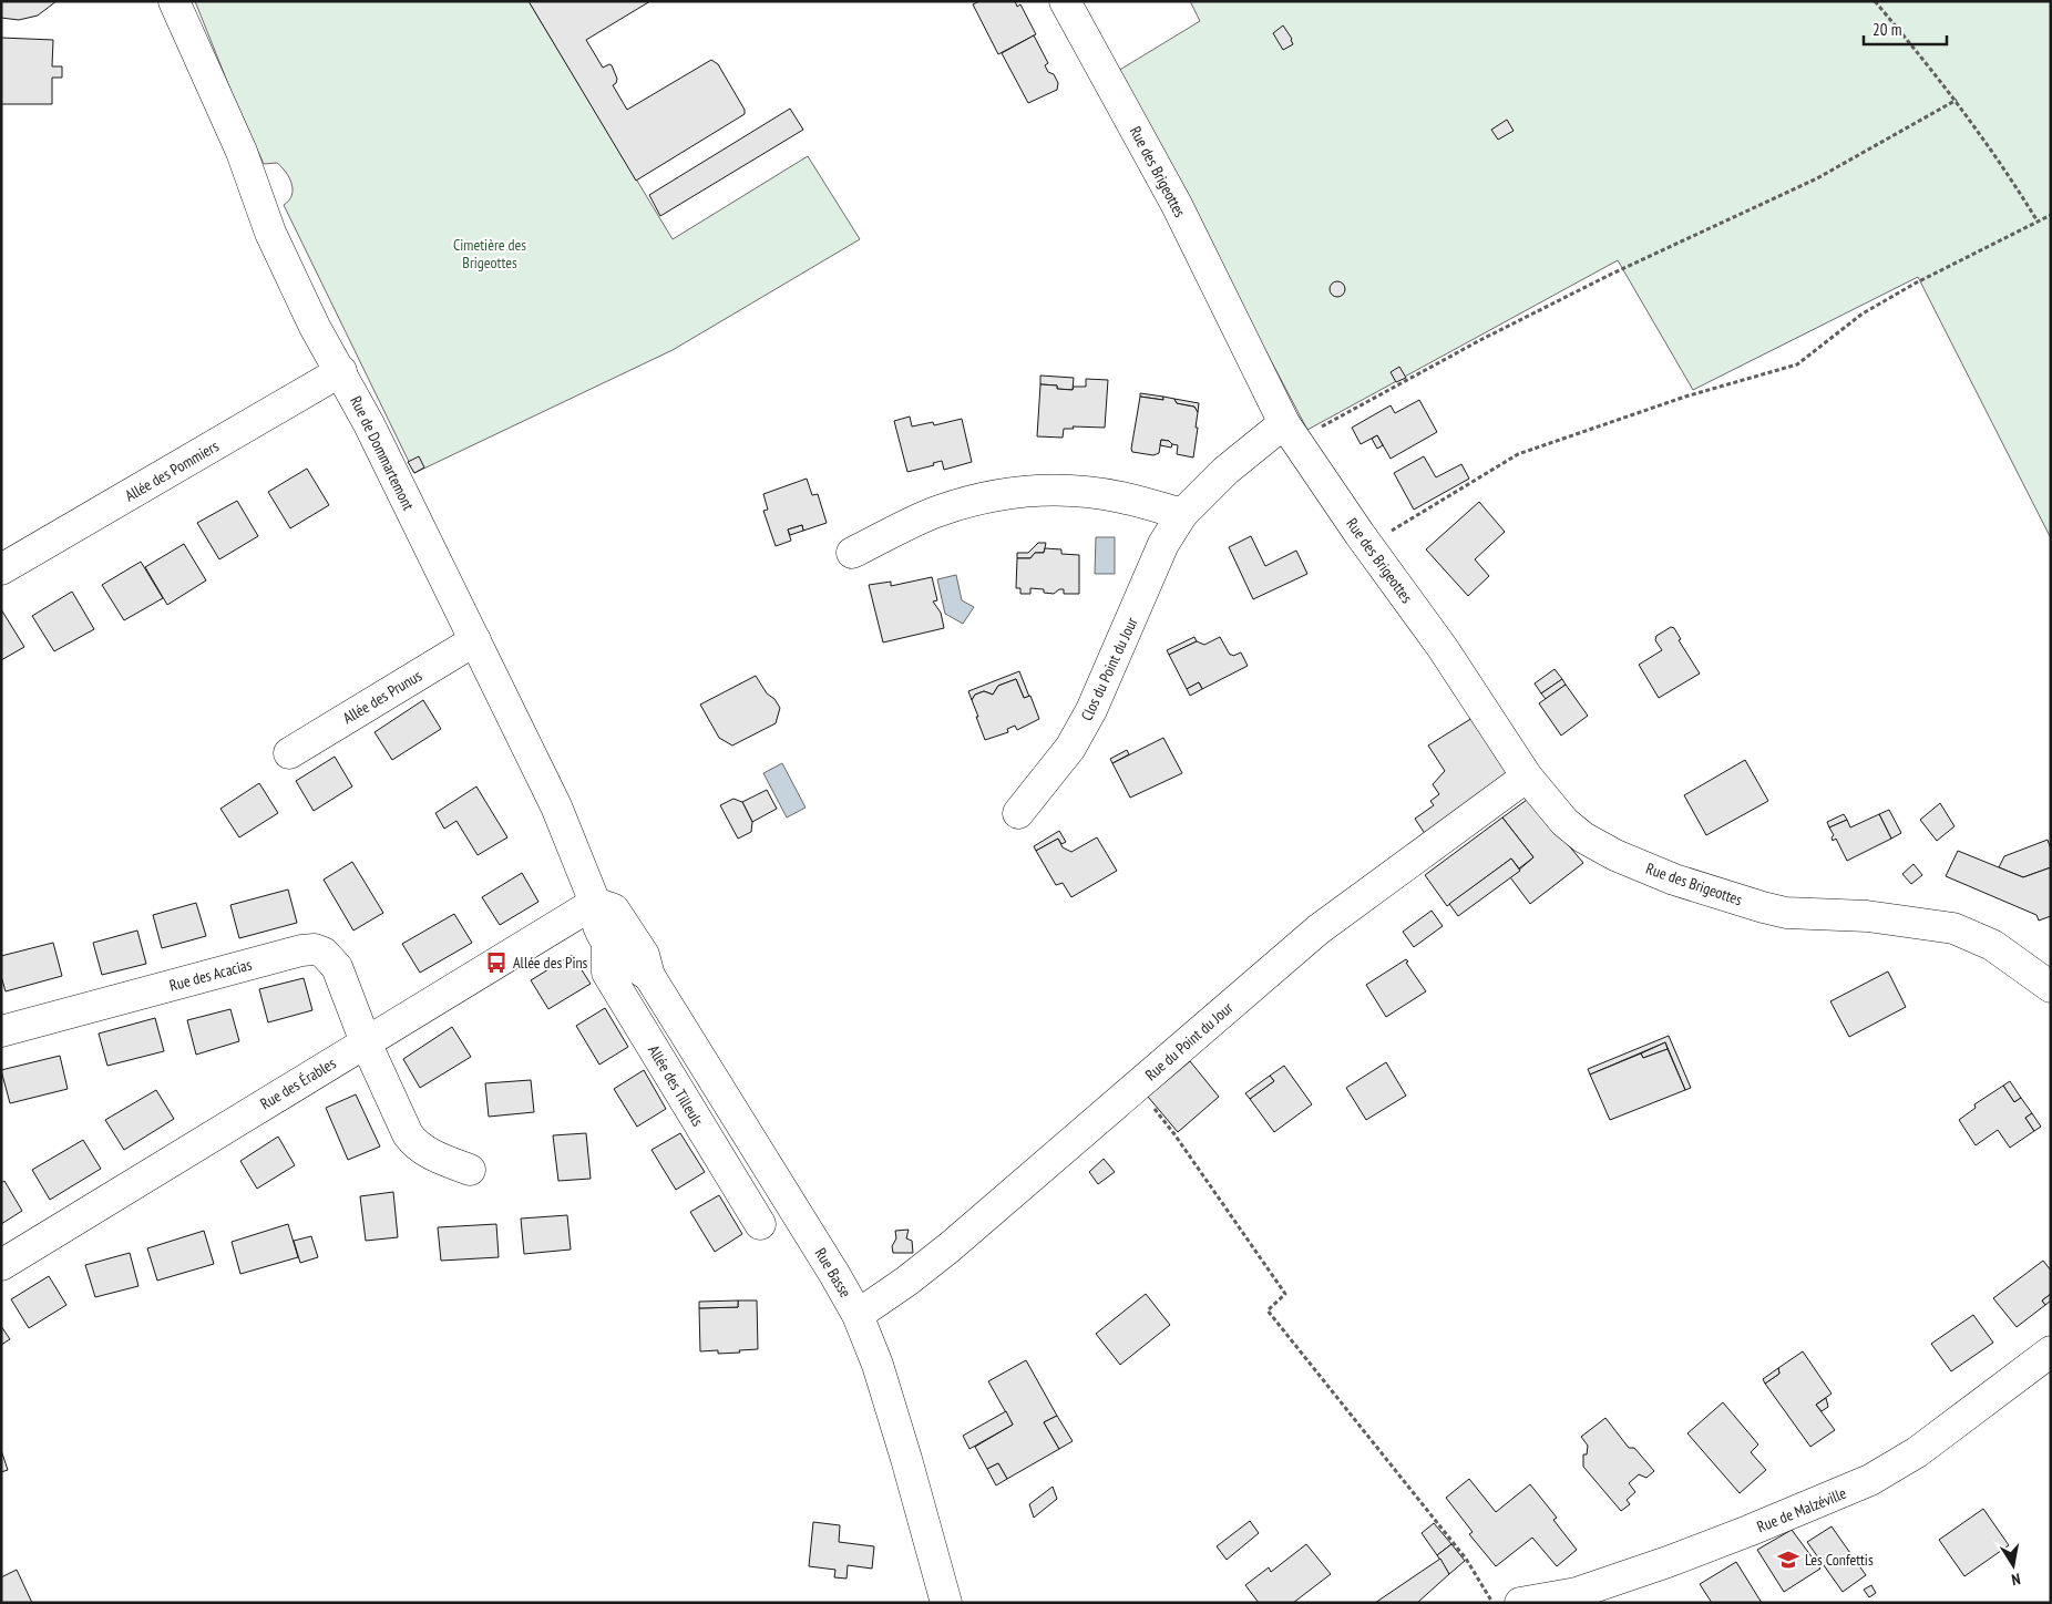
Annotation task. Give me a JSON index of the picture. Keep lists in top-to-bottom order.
{
  "streets": {
    "street": [
      "Rue des Brigeottes",
      "Rue de Dommartemont",
      "Allée des Pommiers",
      "Clos du Point du Jour",
      "Allée des Prunus",
      "Rue des Acacias",
      "Rue du Point du Jour",
      "Rue des Érables",
      "Allée des Tilleuls",
      "Rue Basse",
      "Rue de Malzéville"
    ]
  },
  "crossings": [
    ["Rue des Brigeottes", "Clos du Point du Jour"],
    ["Rue des Brigeottes", "Rue du Point du Jour"],
    ["Rue de Dommartemont", "Allée des Pommiers"],
    ["Rue de Dommartemont", "Allée des Prunus"],
    ["Rue de Dommartemont", "Rue des Érables"],
    ["Rue de Dommartemont", "Rue Basse"],
    ["Rue des Acacias", "Rue des Érables"],
    ["Rue du Point du Jour", "Rue Basse"],
    ["Rue des Érables", "Rue Basse"],
    ["Allée des Tilleuls", "Rue Basse"]
  ],
  "parks": ["Cimetière des Brigeottes"],
  "places": {
    "bus stop": ["Allée des Pins"],
    "school or university": ["Les Confettis"]
  },
  "scale_bar": "20 m",
  "north": "bottom"
}
